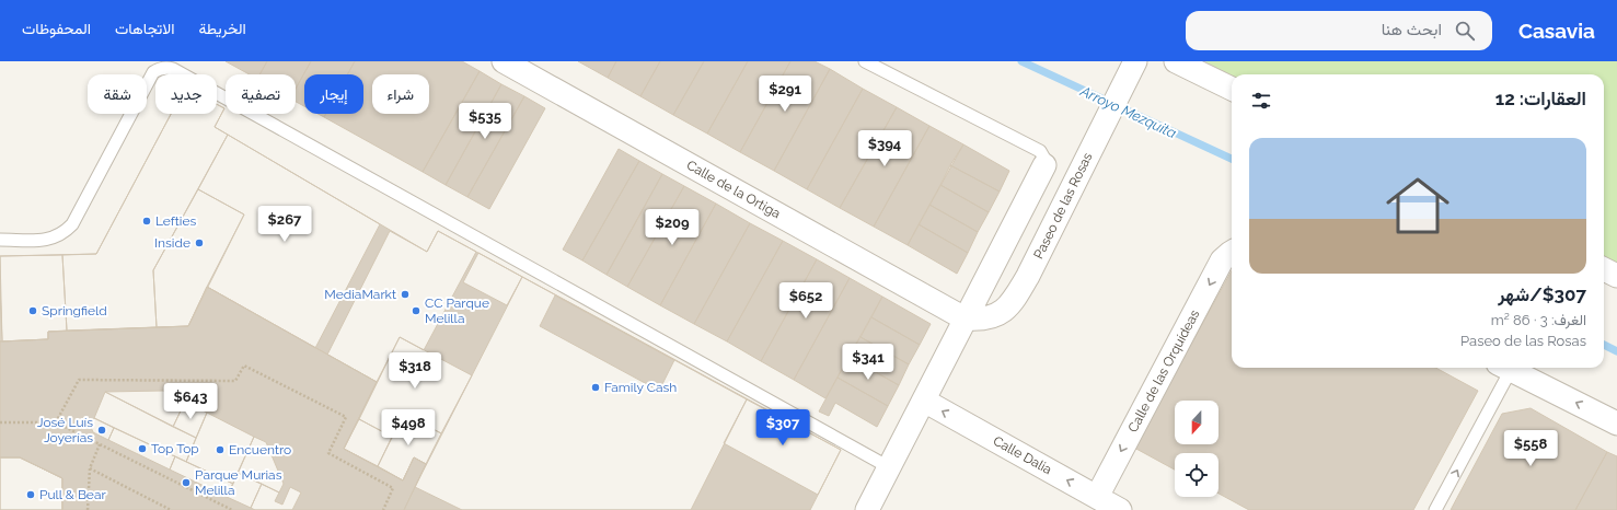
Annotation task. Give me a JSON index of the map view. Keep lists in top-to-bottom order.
{
  "streets": {
    "street": [
      "Calle de la Ortiga",
      "Paseo de las Rosas",
      "Calle de las Orquídeas",
      "Calle Dalia"
    ]
  },
  "crossings": [
    ["Calle de la Ortiga", "Paseo de las Rosas"],
    ["Calle de las Orquídeas", "Calle Dalia"]
  ],
  "one_way": ["Calle Dalia"],
  "water": ["Arroyo Mezquita"],
  "places": [
    "Lefties",
    "Inside",
    "MediaMarkt",
    "Springfield",
    "CC Parque Melilla",
    "Family Cash",
    "José Luís Joyerías",
    "Top Top",
    "Encuentro",
    "Parque Murias Melilla",
    "Pull & Bear"
  ],
  "north": "bottom",
  "page": {
    "header": "Casavia",
    "search": "ابحث هنا",
    "nav": ["الخريطة", "الاتجاهات", "المحفوظات"],
    "chip": [
      "شراء",
      "إيجار",
      "تصفية",
      "جديد",
      "شقة"
    ],
    "heading": "العقارات: 12",
    "price": [
      "$291",
      "$535",
      "$394",
      "$267",
      "$209",
      "$652",
      "$341",
      "$318",
      "$643",
      "$498",
      "$307",
      "$558"
    ],
    "list": [
      {
        "name": "$307/شهر",
        "note": "الغرف: 3 · 86 m² · Paseo de las Rosas"
      }
    ]
  }
}
